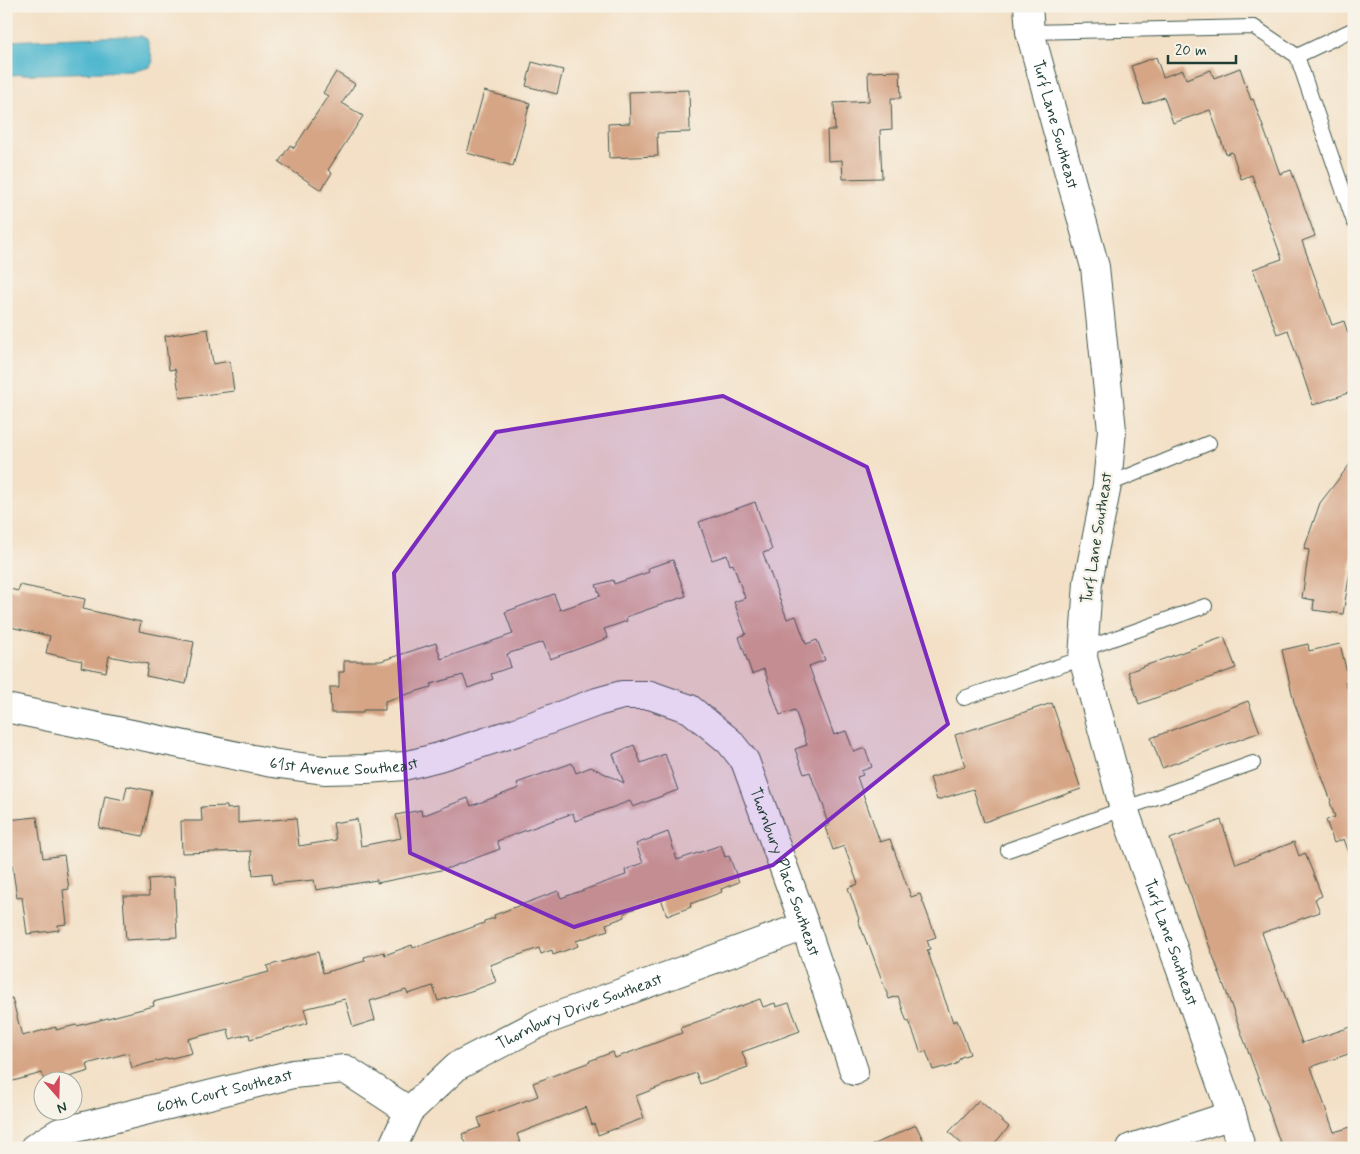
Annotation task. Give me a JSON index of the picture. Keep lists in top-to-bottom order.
{
  "streets": {
    "street": [
      "Turf Lane Southeast",
      "61st Avenue Southeast",
      "Thornbury Place Southeast",
      "Thornbury Drive Southeast",
      "60th Court Southeast"
    ]
  },
  "crossings": [
    ["61st Avenue Southeast", "Thornbury Place Southeast"],
    ["Thornbury Place Southeast", "Thornbury Drive Southeast"],
    ["Thornbury Drive Southeast", "60th Court Southeast"]
  ],
  "scale_bar": "20 m",
  "north": "bottom"
}
